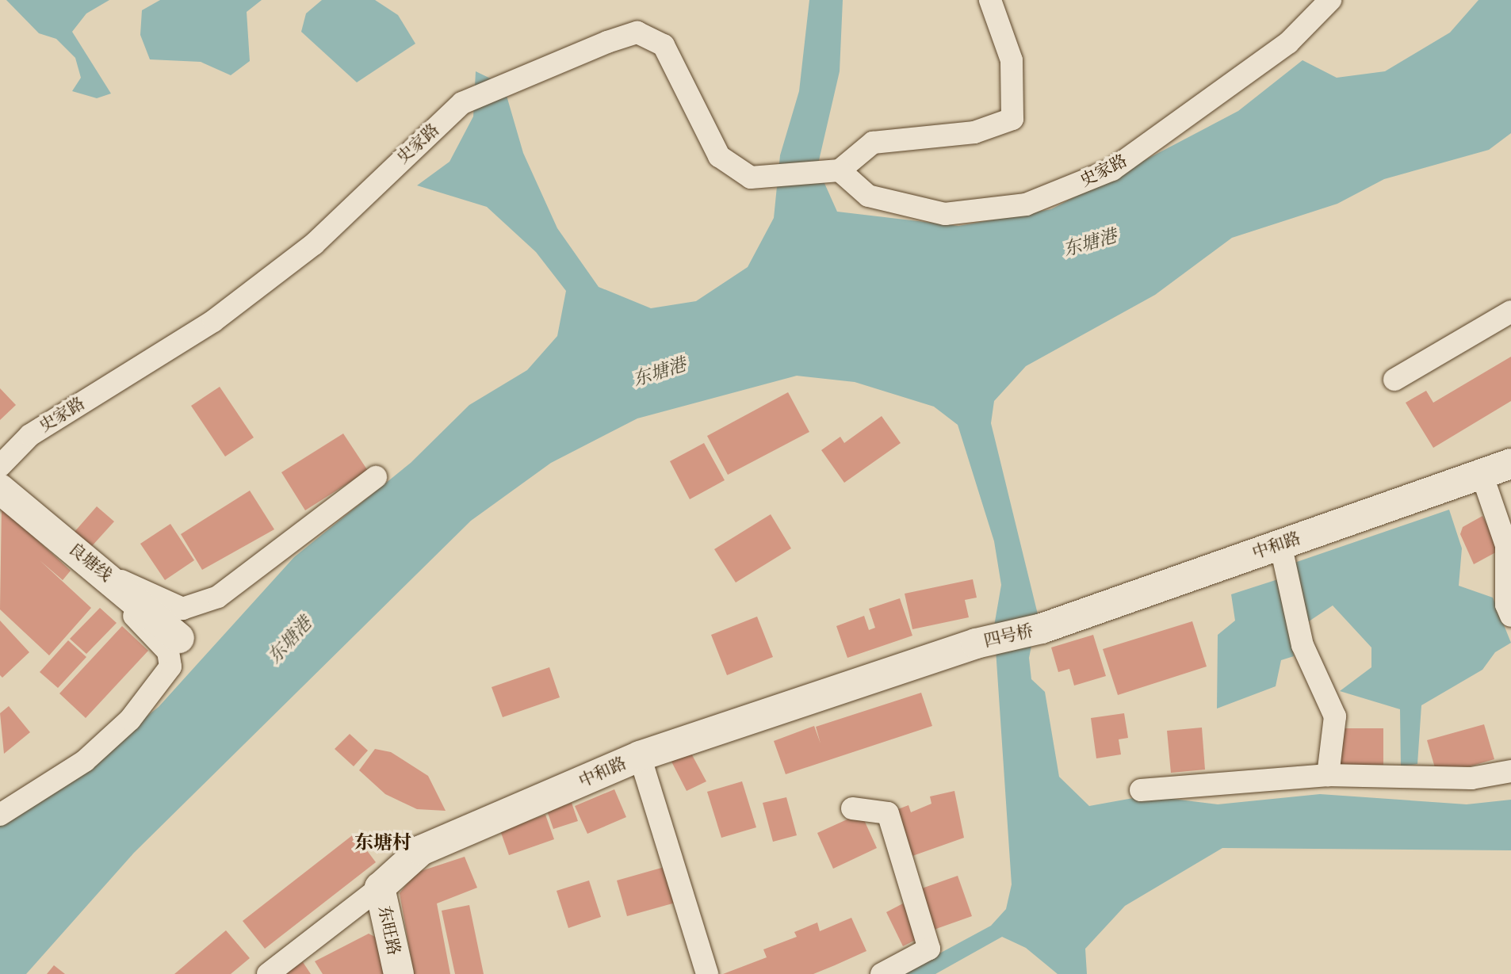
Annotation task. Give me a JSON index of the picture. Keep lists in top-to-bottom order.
{
  "streets": {
    "street": [
      "史家路",
      "中和路",
      "良塘线",
      "四号桥",
      "东旺路"
    ]
  },
  "crossings": [
    ["中和路", "四号桥"],
    ["中和路", "东旺路"]
  ],
  "districts": ["东塘村"],
  "water": ["东塘港"]
}
